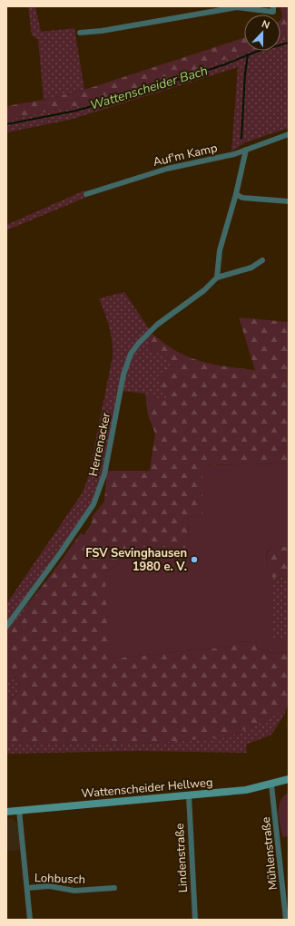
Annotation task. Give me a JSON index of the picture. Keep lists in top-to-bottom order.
{
  "streets": {
    "main road": ["Wattenscheider Hellweg"],
    "street": [
      "Auf'm Kamp",
      "Herrenacker",
      "Mühlenstraße",
      "Lindenstraße",
      "Lohbusch"
    ]
  },
  "crossings": [
    ["Wattenscheider Hellweg", "Mühlenstraße"],
    ["Wattenscheider Hellweg", "Lindenstraße"]
  ],
  "water": ["Wattenscheider Bach"],
  "places": ["FSV Sevinghausen 1980 e. V."],
  "north": "top"
}
